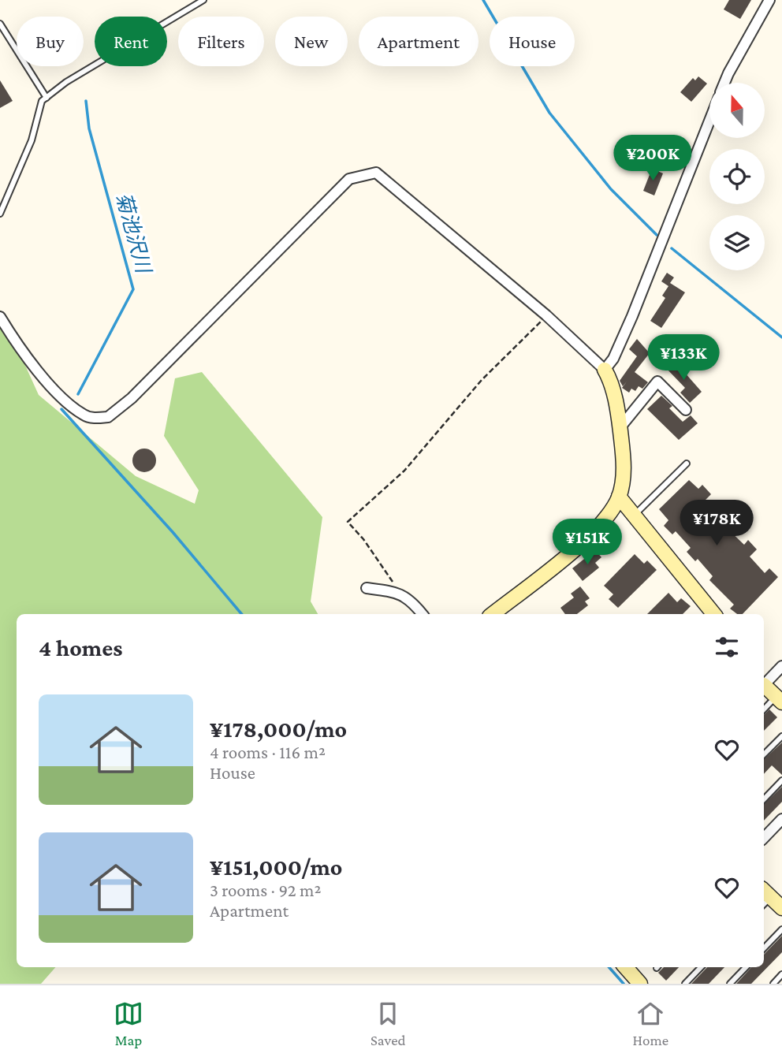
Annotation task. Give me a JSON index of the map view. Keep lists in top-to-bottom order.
{
  "water": ["菊池沢川"],
  "north": "top",
  "page": {
    "chip": [
      "Buy",
      "Rent",
      "Filters",
      "New",
      "Apartment",
      "House"
    ],
    "price": [
      "¥200K",
      "¥133K",
      "¥178K",
      "¥151K"
    ],
    "heading": "4 homes",
    "list": [
      {
        "name": "¥178,000/mo",
        "note": "4 rooms · 116 m² · House"
      },
      {
        "name": "¥151,000/mo",
        "note": "3 rooms · 92 m² · Apartment"
      }
    ],
    "tabs": ["Map", "Saved", "Home"]
  }
}
